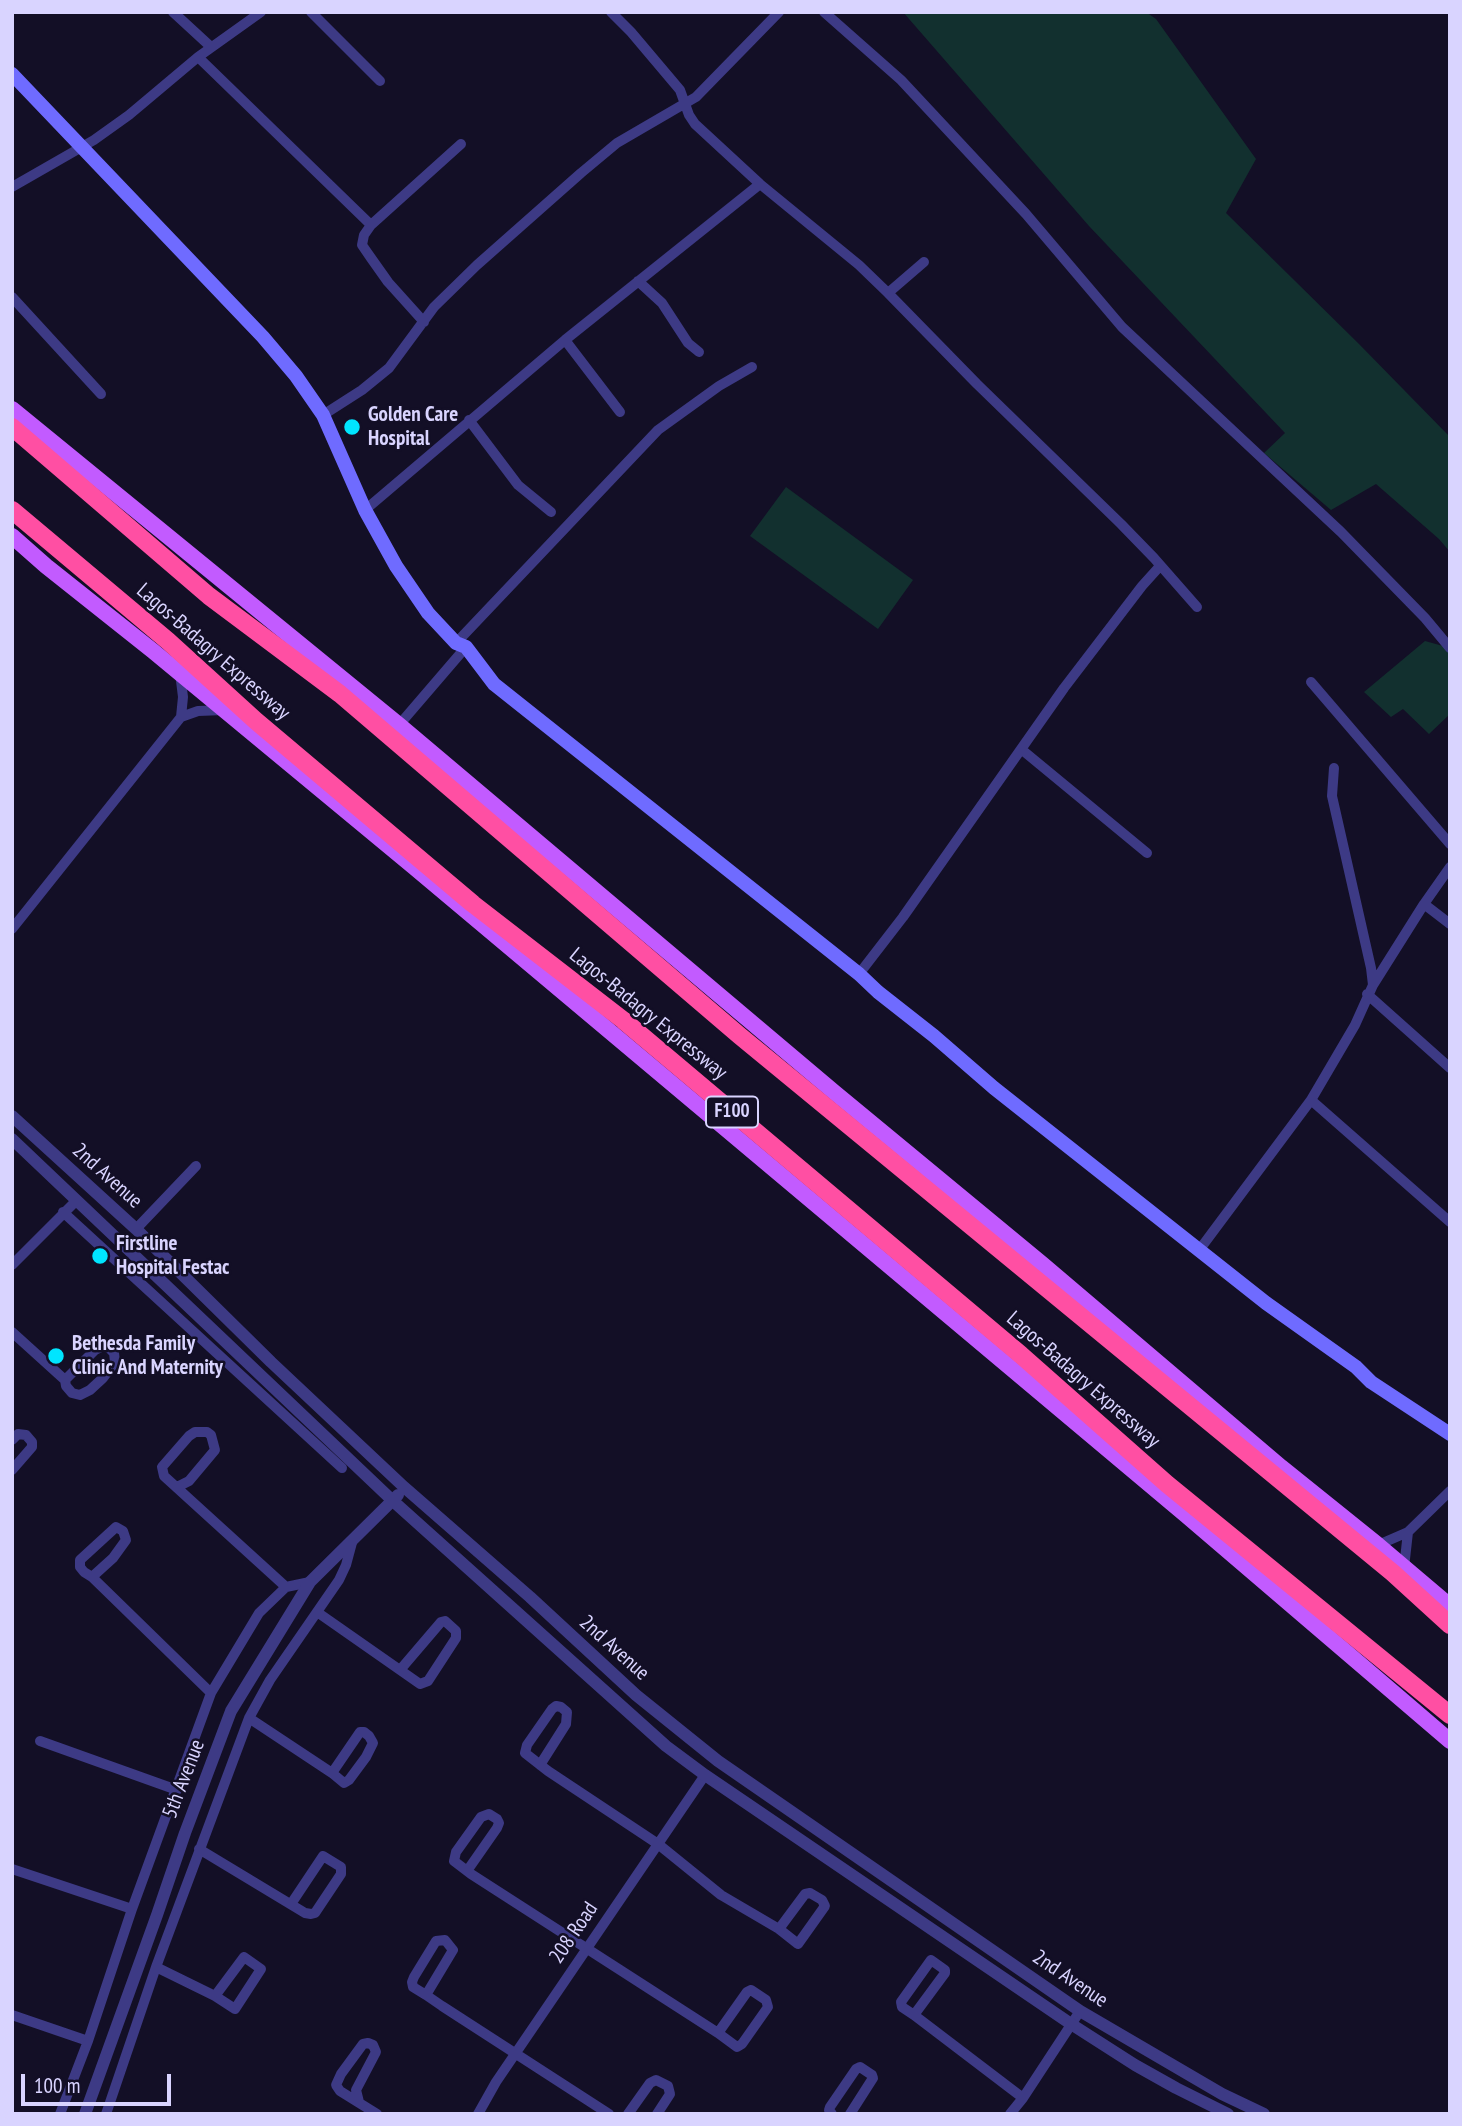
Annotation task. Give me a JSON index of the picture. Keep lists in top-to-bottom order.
{
  "streets": {
    "highway": ["Lagos-Badagry Expressway", "F100"],
    "street": ["2nd Avenue", "5th Avenue", "208 Road"]
  },
  "crossings": [
    ["2nd Avenue", "5th Avenue"],
    ["2nd Avenue", "208 Road"]
  ],
  "places": ["Golden Care Hospital", "Firstline Hospital Festac", "Bethesda Family Clinic And Maternity"],
  "scale_bar": "100 m"
}
